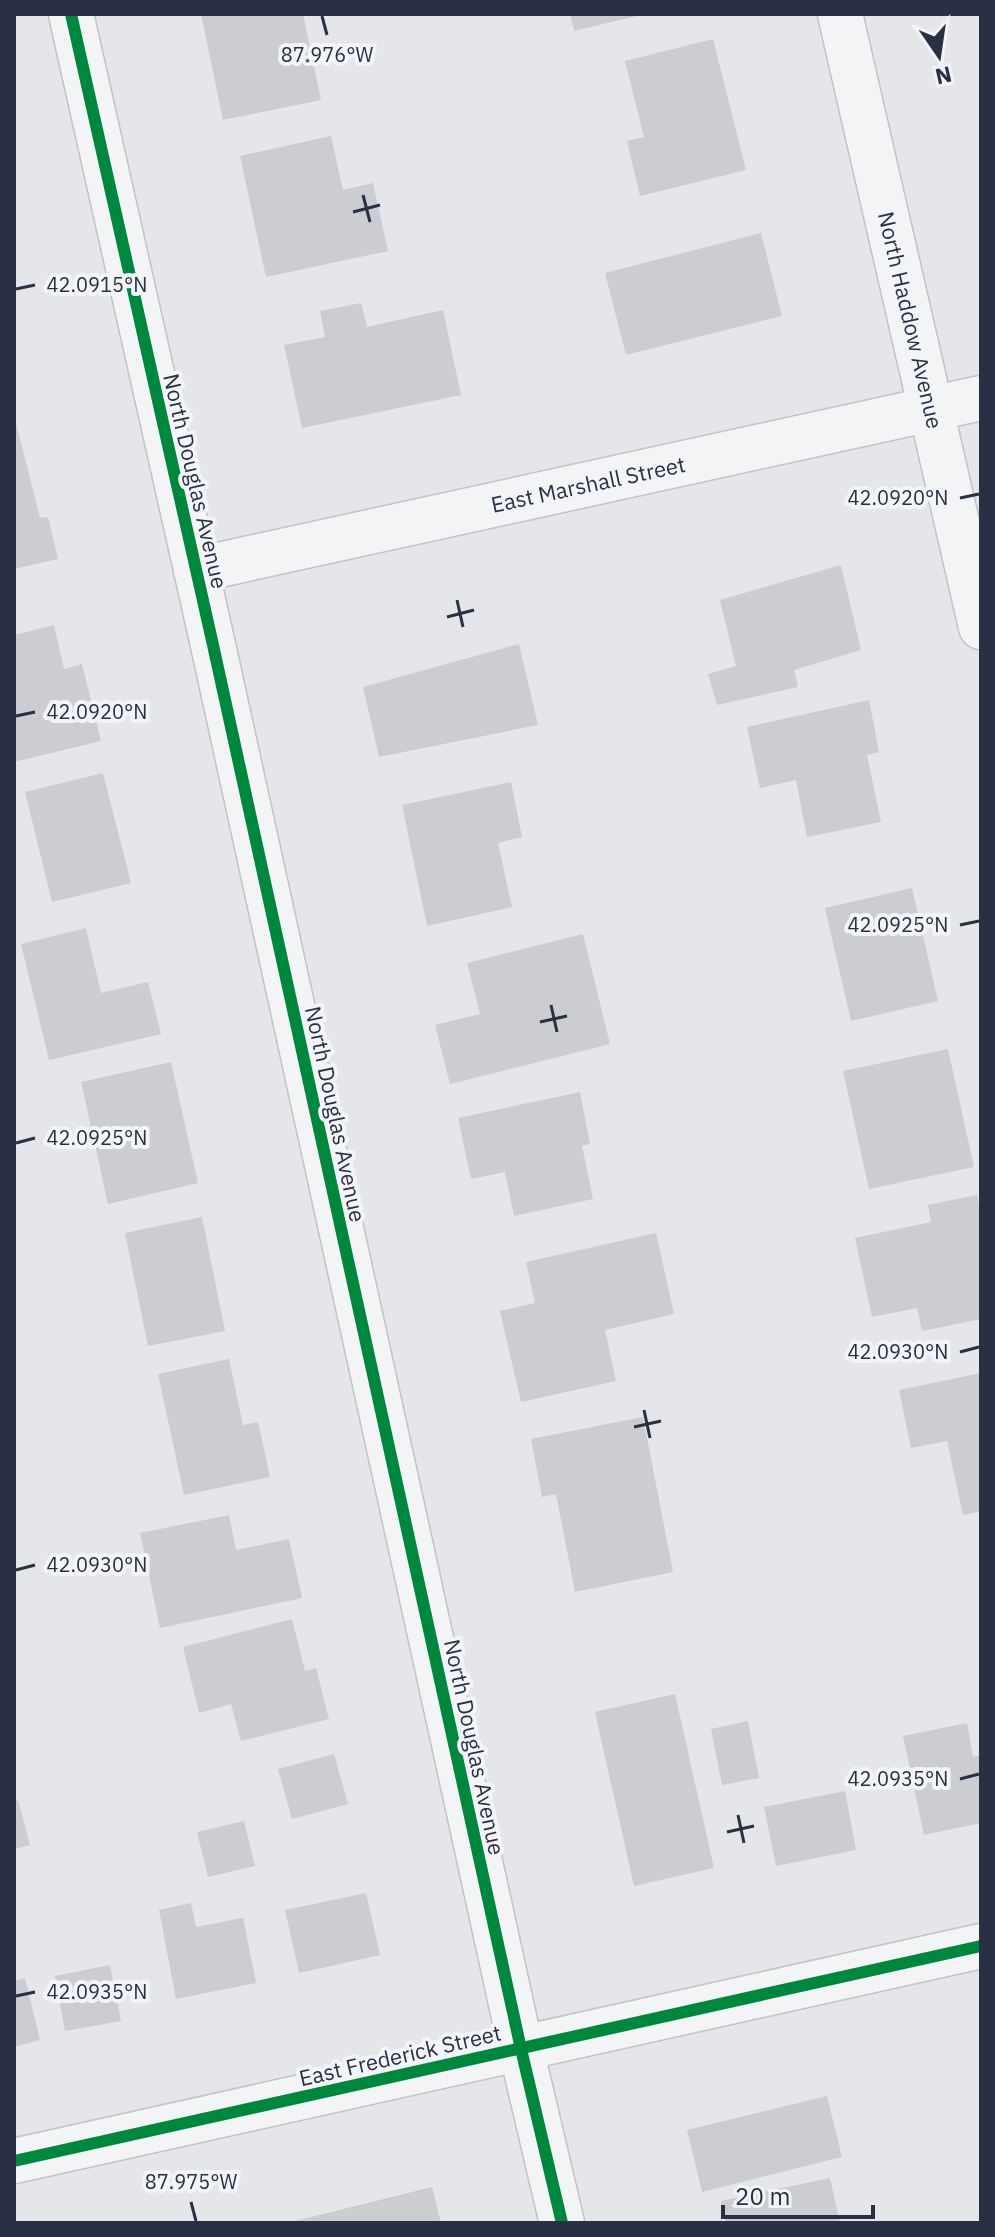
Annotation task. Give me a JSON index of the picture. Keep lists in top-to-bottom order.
{
  "streets": {
    "street": [
      "North Haddow Avenue",
      "North Douglas Avenue",
      "East Marshall Street",
      "East Frederick Street"
    ]
  },
  "crossings": [
    ["North Haddow Avenue", "East Marshall Street"],
    ["North Douglas Avenue", "East Marshall Street"],
    ["North Douglas Avenue", "East Frederick Street"]
  ],
  "scale_bar": "20 m",
  "north": "bottom",
  "coordinates": [
    "87.976°W",
    "42.0915°N",
    "42.0920°N",
    "42.0925°N",
    "42.0930°N",
    "42.0935°N",
    "87.975°W"
  ]
}
